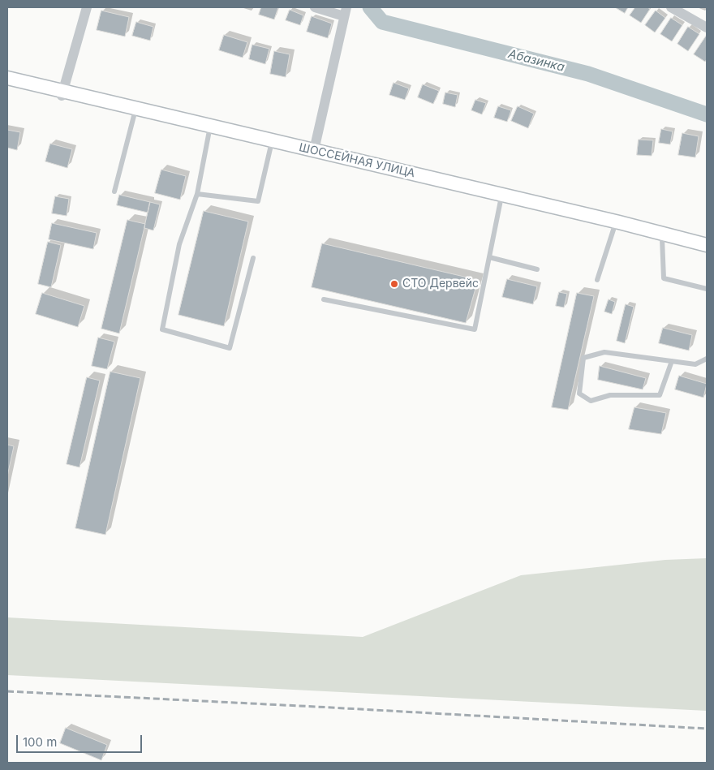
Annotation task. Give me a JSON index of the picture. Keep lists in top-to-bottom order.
{
  "streets": {
    "main road": ["ШОССЕЙНАЯ УЛИЦА"]
  },
  "water": ["Абазинка"],
  "places": ["СТО Дервейс"],
  "scale_bar": "100 m"
}
